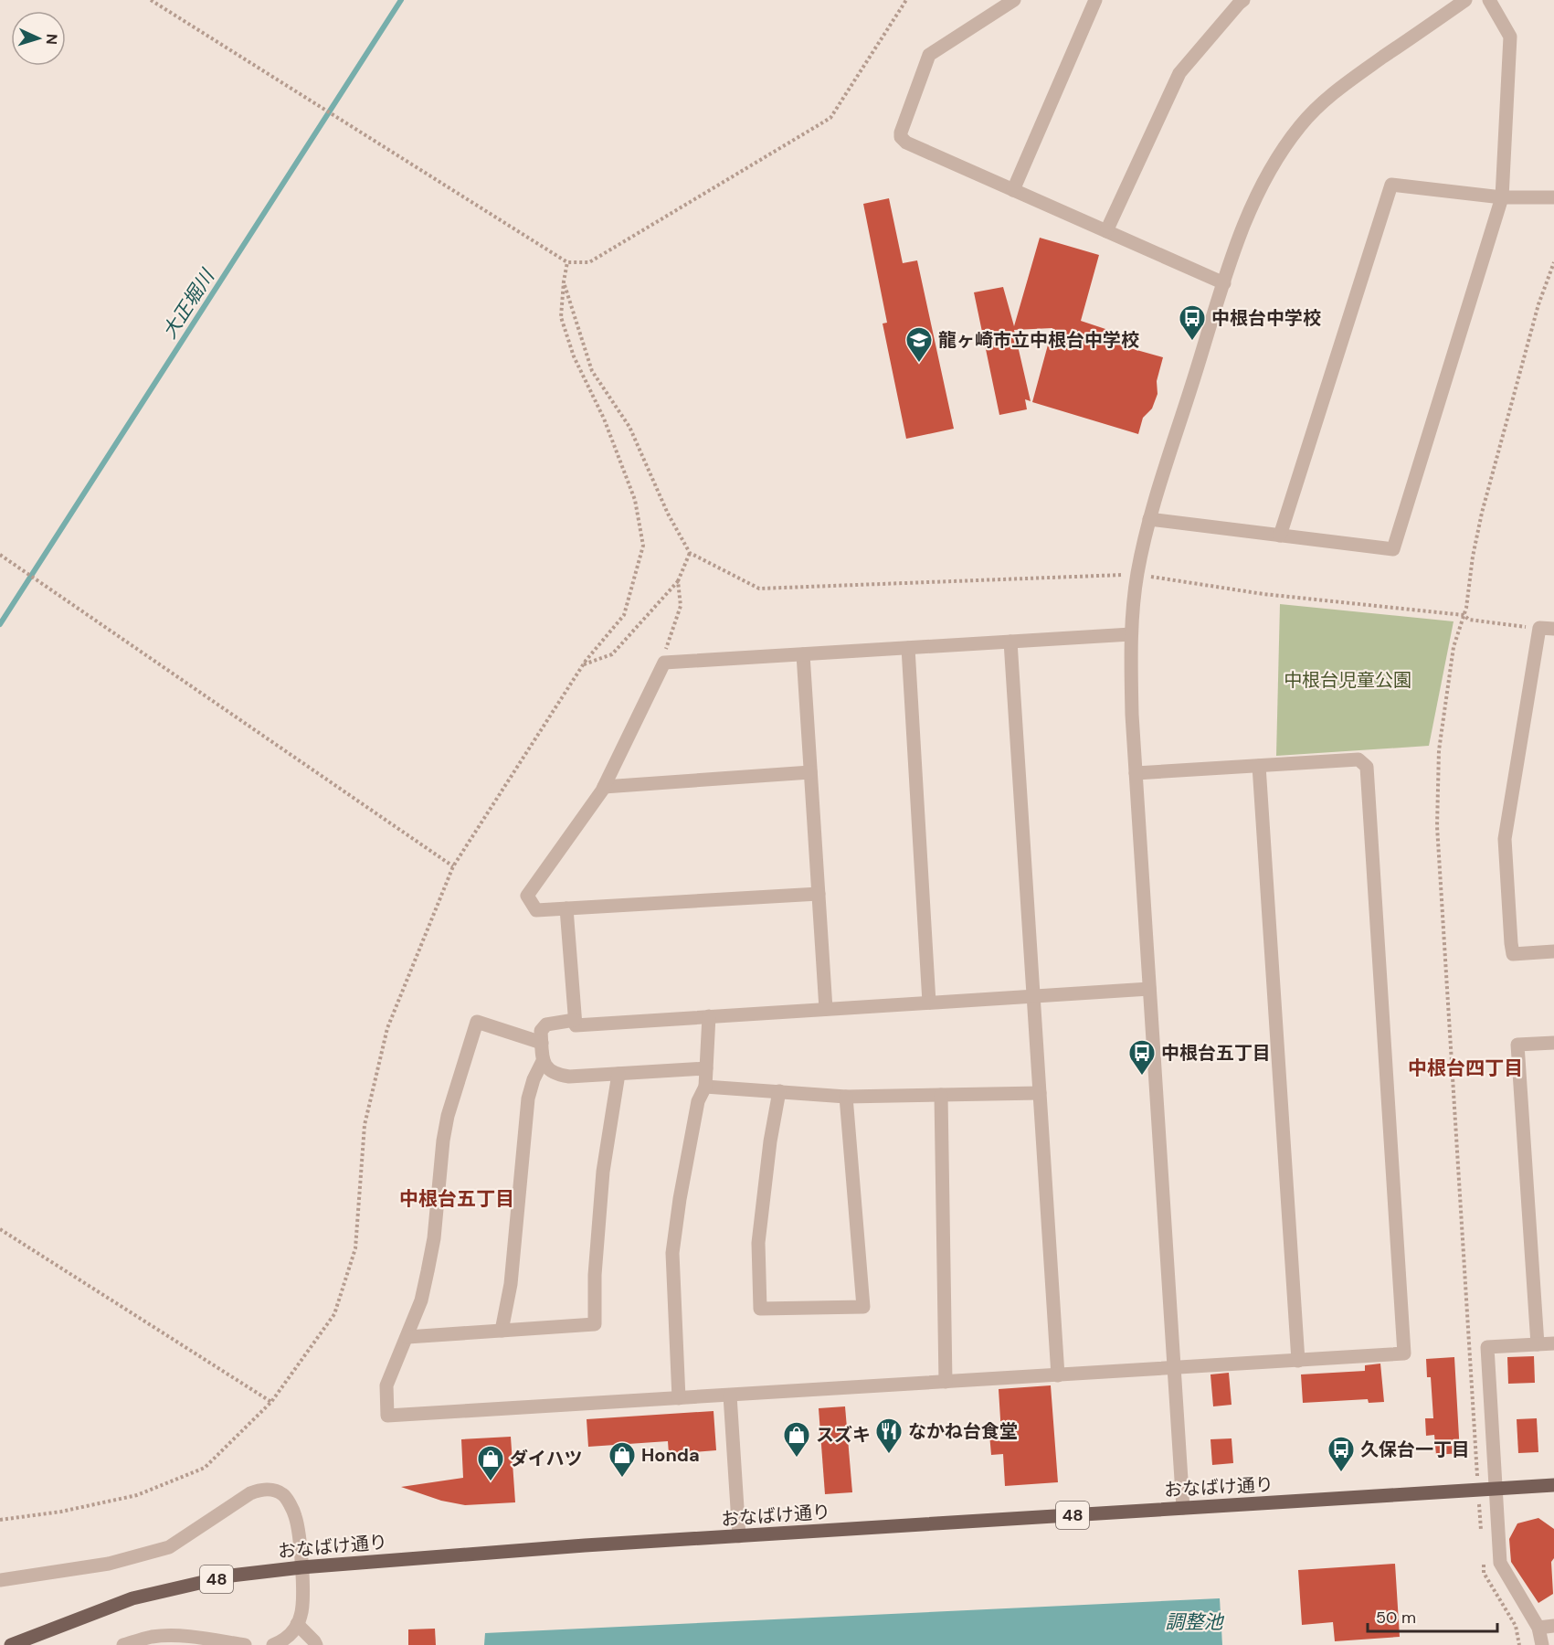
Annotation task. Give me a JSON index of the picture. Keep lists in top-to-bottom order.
{
  "streets": {
    "main road": ["おなばけ通り", "48"]
  },
  "districts": ["中根台四丁目", "中根台五丁目"],
  "water": ["大正堀川", "調整池"],
  "parks": ["中根台児童公園"],
  "places": {
    "bus stop": ["中根台中学校", "中根台五丁目", "久保台一丁目"],
    "school or university": ["龍ヶ崎市立中根台中学校"],
    "restaurant": ["なかね台食堂"],
    "shop": ["スズキ", "Honda", "ダイハツ"]
  },
  "scale_bar": "50 m",
  "north": "right"
}
